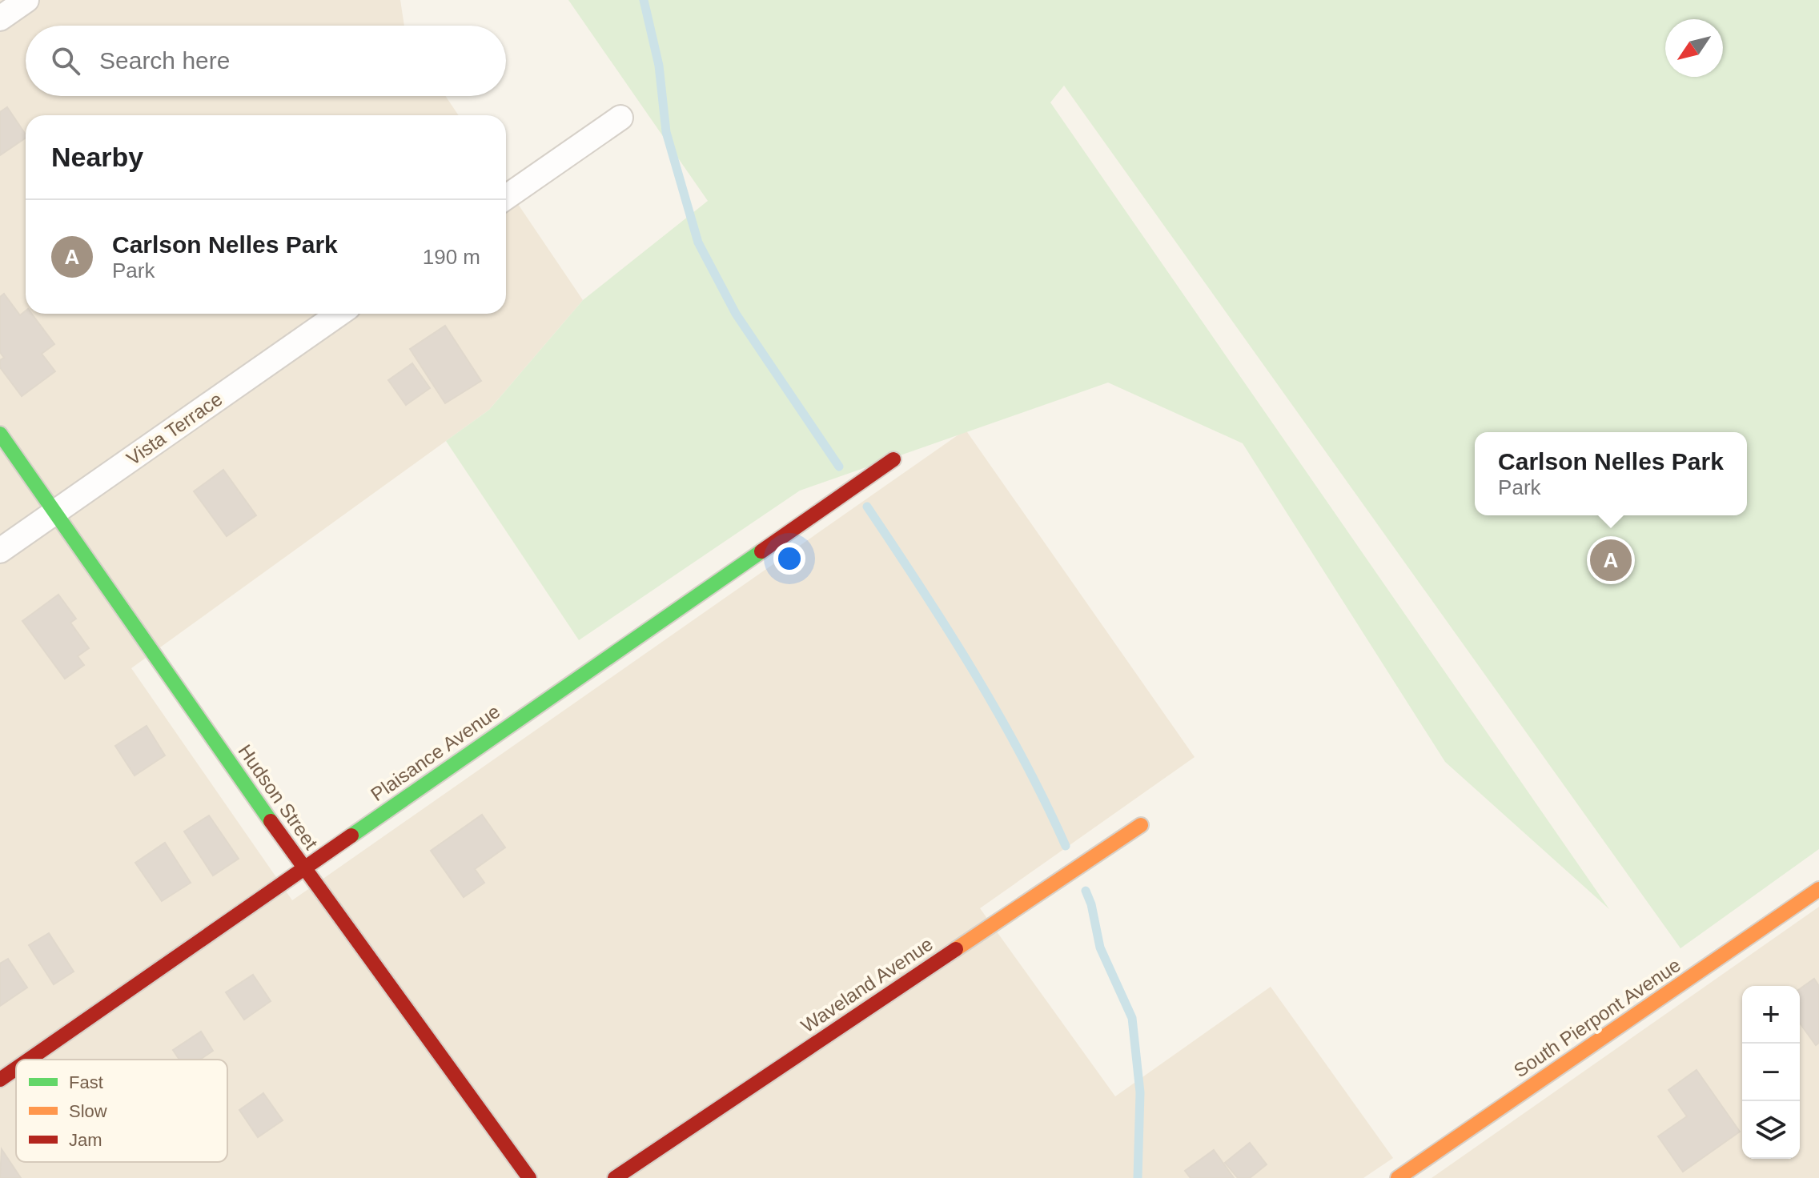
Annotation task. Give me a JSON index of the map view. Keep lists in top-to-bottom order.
{
  "streets": {
    "street": [
      "Vista Terrace",
      "Plaisance Avenue",
      "Hudson Street",
      "Waveland Avenue",
      "South Pierpont Avenue"
    ]
  },
  "crossings": [
    ["Vista Terrace", "Hudson Street"],
    ["Plaisance Avenue", "Hudson Street"]
  ],
  "legend": ["Fast", "Slow", "Jam"],
  "north": "bottom left",
  "page": {
    "search": "Search here",
    "heading": "Nearby",
    "list": [
      {
        "mark": "A",
        "name": "Carlson Nelles Park",
        "note": "Park",
        "value": "190 m"
      }
    ],
    "popup": ["Carlson Nelles Park", "Park"],
    "pins": "A",
    "map_buttons": ["+", "−"]
  }
}
